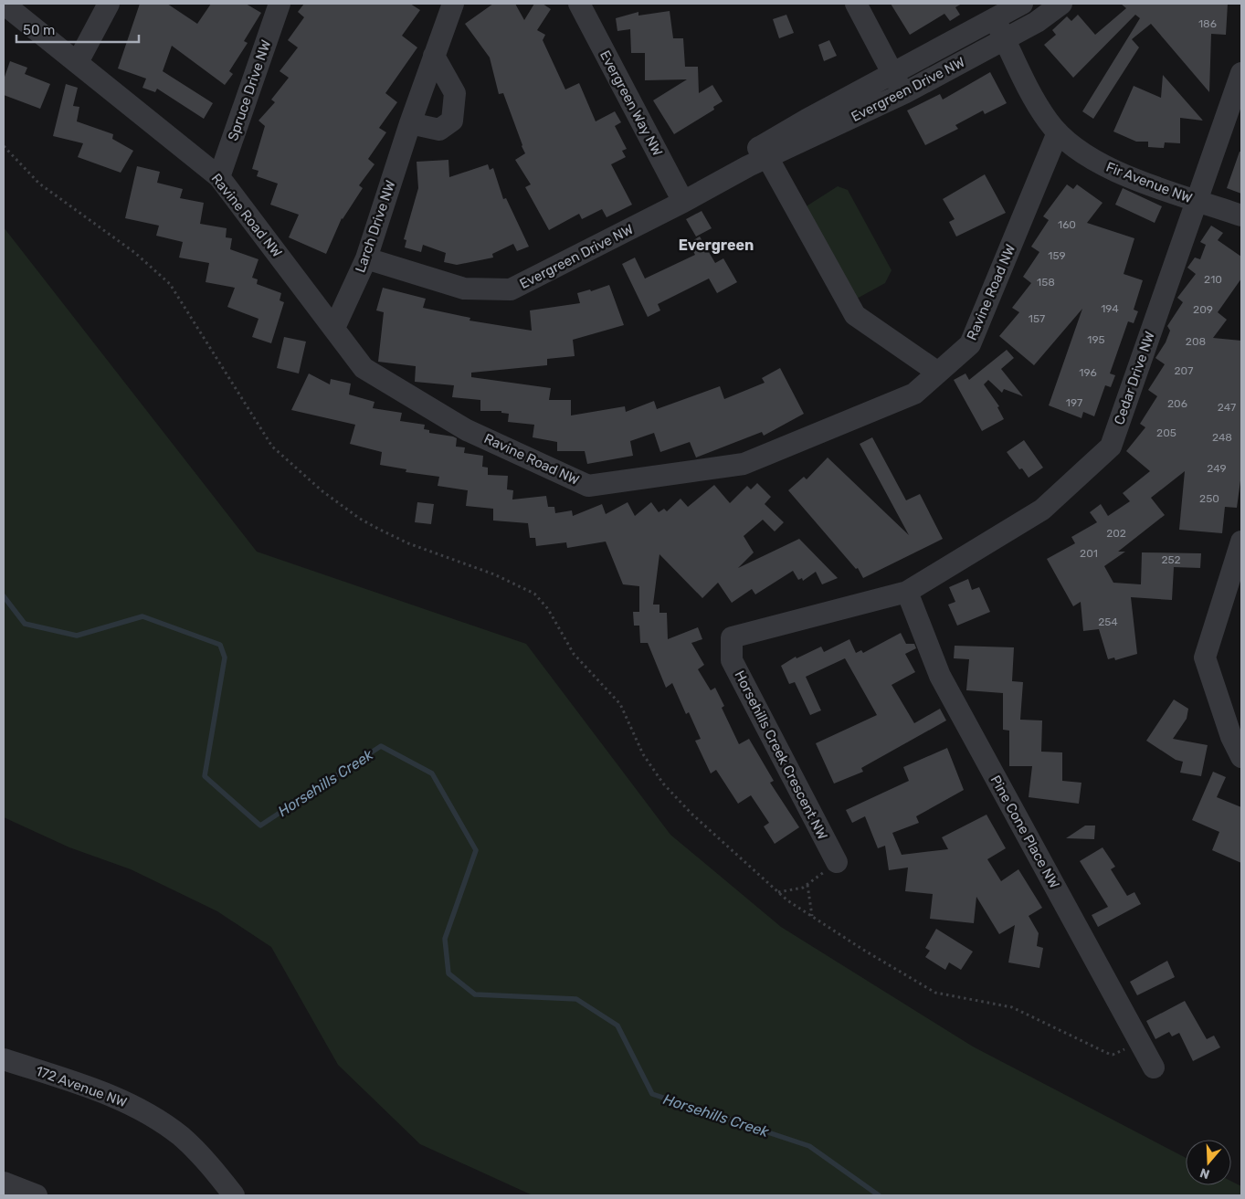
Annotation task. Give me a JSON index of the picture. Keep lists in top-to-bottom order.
{
  "streets": {
    "street": [
      "Evergreen Drive NW",
      "Spruce Drive NW",
      "Evergreen Way NW",
      "Fir Avenue NW",
      "Ravine Road NW",
      "Larch Drive NW",
      "Cedar Drive NW",
      "Horsehills Creek Crescent NW",
      "Pine Cone Place NW",
      "172 Avenue NW"
    ]
  },
  "crossings": [
    ["Evergreen Drive NW", "Evergreen Way NW"],
    ["Evergreen Drive NW", "Fir Avenue NW"],
    ["Evergreen Drive NW", "Larch Drive NW"],
    ["Spruce Drive NW", "Ravine Road NW"],
    ["Fir Avenue NW", "Ravine Road NW"],
    ["Fir Avenue NW", "Cedar Drive NW"],
    ["Ravine Road NW", "Larch Drive NW"],
    ["Cedar Drive NW", "Horsehills Creek Crescent NW"],
    ["Cedar Drive NW", "Pine Cone Place NW"],
    ["Horsehills Creek Crescent NW", "Pine Cone Place NW"]
  ],
  "districts": ["Evergreen"],
  "water": ["Horsehills Creek"],
  "house_numbers": [
    "186",
    "160",
    "159",
    "210",
    "158",
    "194",
    "209",
    "157",
    "195",
    "208",
    "207",
    "196",
    "197",
    "206",
    "247",
    "205",
    "248",
    "249",
    "250",
    "202",
    "201",
    "252",
    "254"
  ],
  "scale_bar": "50 m",
  "north": "bottom"
}
